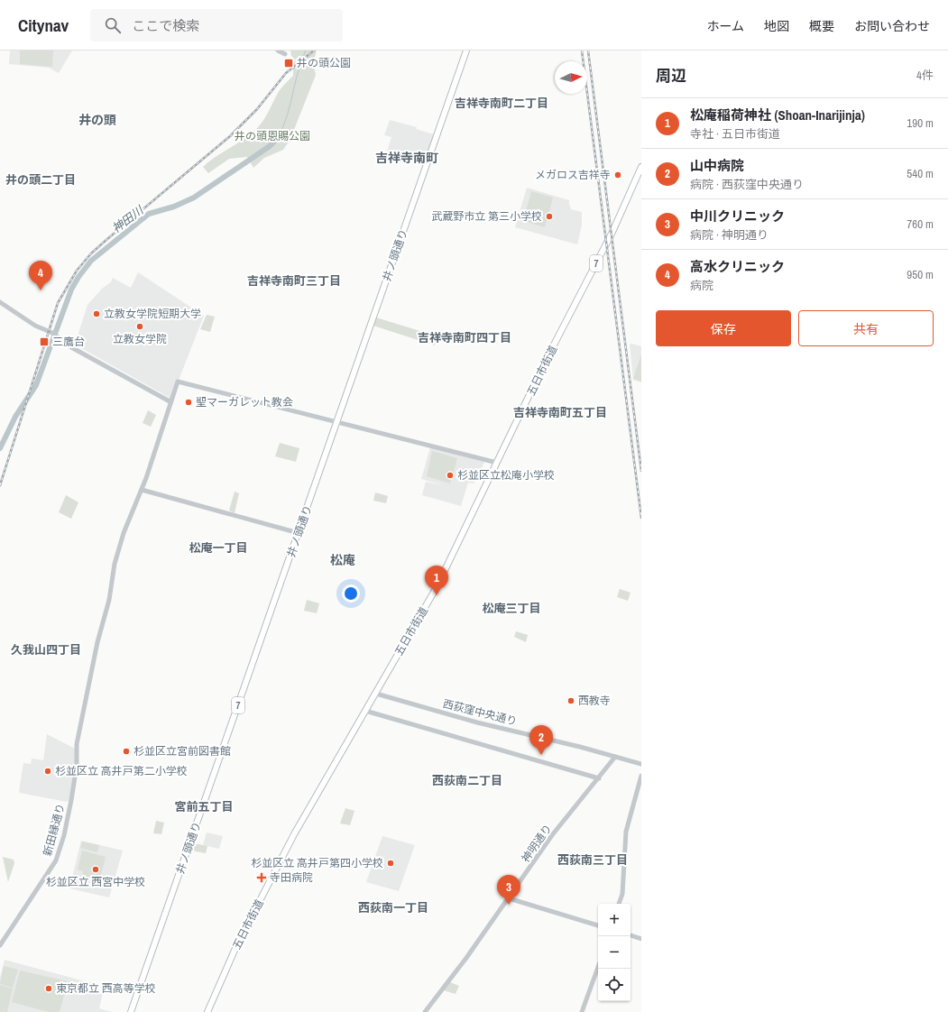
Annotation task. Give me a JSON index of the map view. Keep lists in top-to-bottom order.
{
  "streets": {
    "main road": ["井ノ頭通り", "7", "五日市街道"],
    "street": ["西荻窪中央通り", "新田縁通り", "神明通り"]
  },
  "crossings": [
    ["井ノ頭通り", "新田縁通り"],
    ["五日市街道", "西荻窪中央通り"],
    ["西荻窪中央通り", "神明通り"]
  ],
  "districts": [
    "吉祥寺南町二丁目",
    "井の頭",
    "吉祥寺南町",
    "井の頭二丁目",
    "吉祥寺南町三丁目",
    "吉祥寺南町四丁目",
    "吉祥寺南町五丁目",
    "松庵一丁目",
    "松庵",
    "松庵三丁目",
    "久我山四丁目",
    "西荻南二丁目",
    "宮前五丁目",
    "西荻南三丁目",
    "西荻南一丁目"
  ],
  "water": ["神田川"],
  "parks": ["井の頭恩賜公園"],
  "places": {
    "transit": ["井の頭公園", "三鷹台"],
    "other": [
      "メガロス吉祥寺",
      "武蔵野市立 第三小学校",
      "立教女学院短期大学",
      "立教女学院",
      "聖マーガレット教会",
      "杉並区立松庵小学校",
      "西教寺",
      "杉並区立宮前図書館",
      "杉並区立 高井戸第二小学校",
      "杉並区立 高井戸第四小学校",
      "杉並区立 西宮中学校",
      "東京都立 西高等学校"
    ],
    "health": ["寺田病院"]
  },
  "north": "right",
  "page": {
    "header": "Citynav",
    "search": "ここで検索",
    "nav": [
      "ホーム",
      "地図",
      "概要",
      "お問い合わせ"
    ],
    "heading": ["周辺", "4件"],
    "list": [
      {
        "mark": "1",
        "name": "松庵稲荷神社 (Shoan-Inarijinja)",
        "note": "寺社 · 五日市街道",
        "value": "190 m"
      },
      {
        "mark": "2",
        "name": "山中病院",
        "note": "病院 · 西荻窪中央通り",
        "value": "540 m"
      },
      {
        "mark": "3",
        "name": "中川クリニック",
        "note": "病院 · 神明通り",
        "value": "760 m"
      },
      {
        "mark": "4",
        "name": "高水クリニック",
        "note": "病院",
        "value": "950 m"
      }
    ],
    "pins": [
      "4",
      "1",
      "2",
      "3"
    ],
    "buttons": ["保存", "共有"],
    "map_buttons": ["+", "−"]
  }
}
